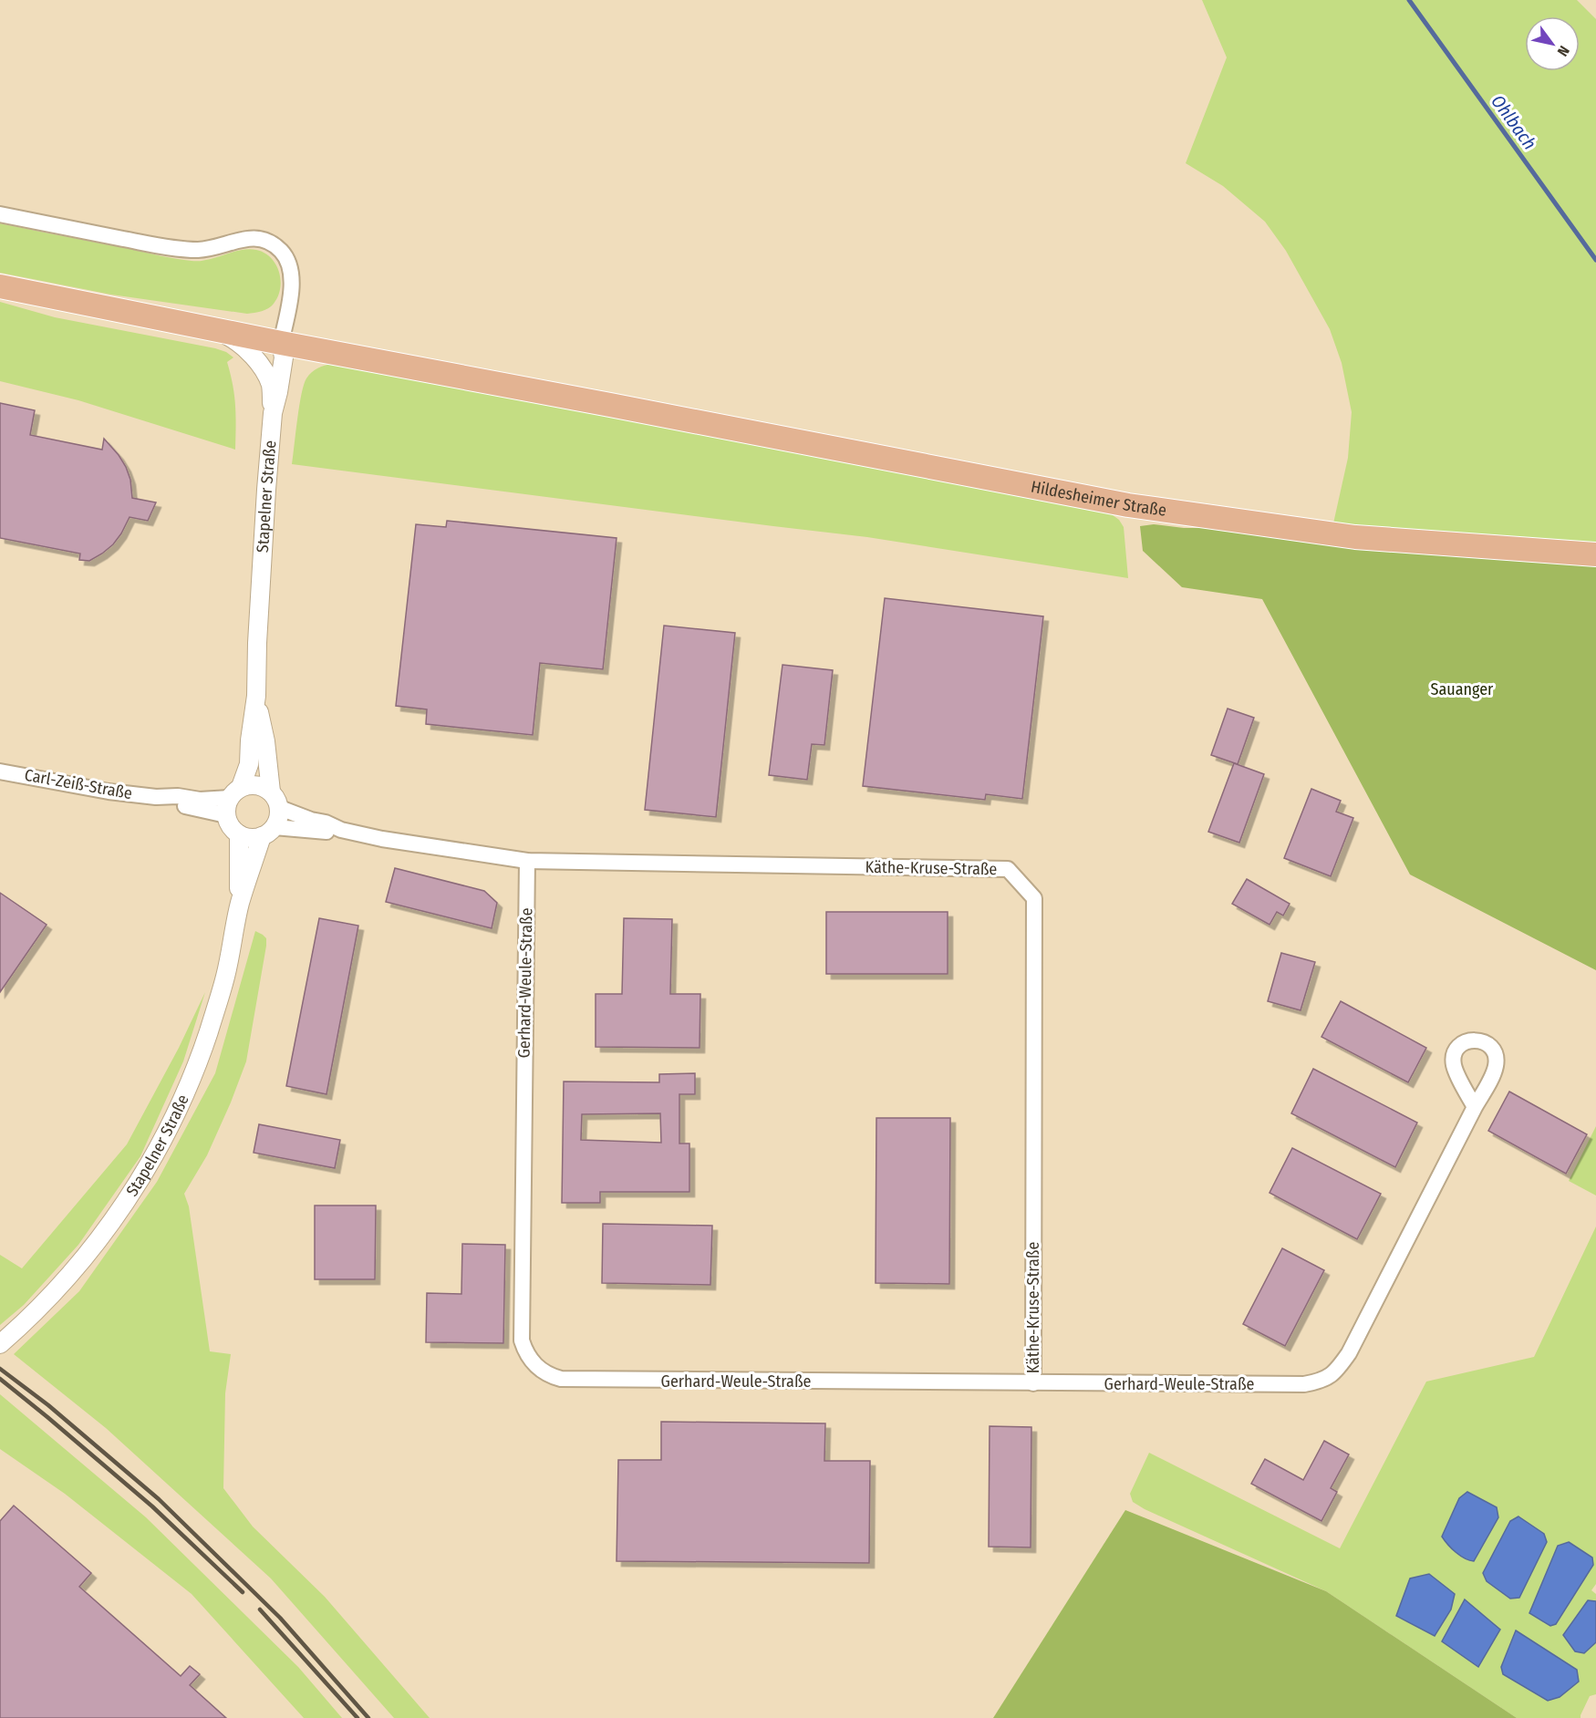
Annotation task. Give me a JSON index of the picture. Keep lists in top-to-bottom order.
{
  "streets": {
    "main road": ["Hildesheimer Straße"],
    "street": [
      "Stapelner Straße",
      "Carl-Zeiß-Straße",
      "Käthe-Kruse-Straße",
      "Gerhard-Weule-Straße"
    ]
  },
  "crossings": [
    ["Stapelner Straße", "Hildesheimer Straße"],
    ["Stapelner Straße", "Carl-Zeiß-Straße"],
    ["Käthe-Kruse-Straße", "Gerhard-Weule-Straße"]
  ],
  "water": ["Ohlbach"],
  "parks": ["Sauanger"],
  "north": "bottom right"
}
